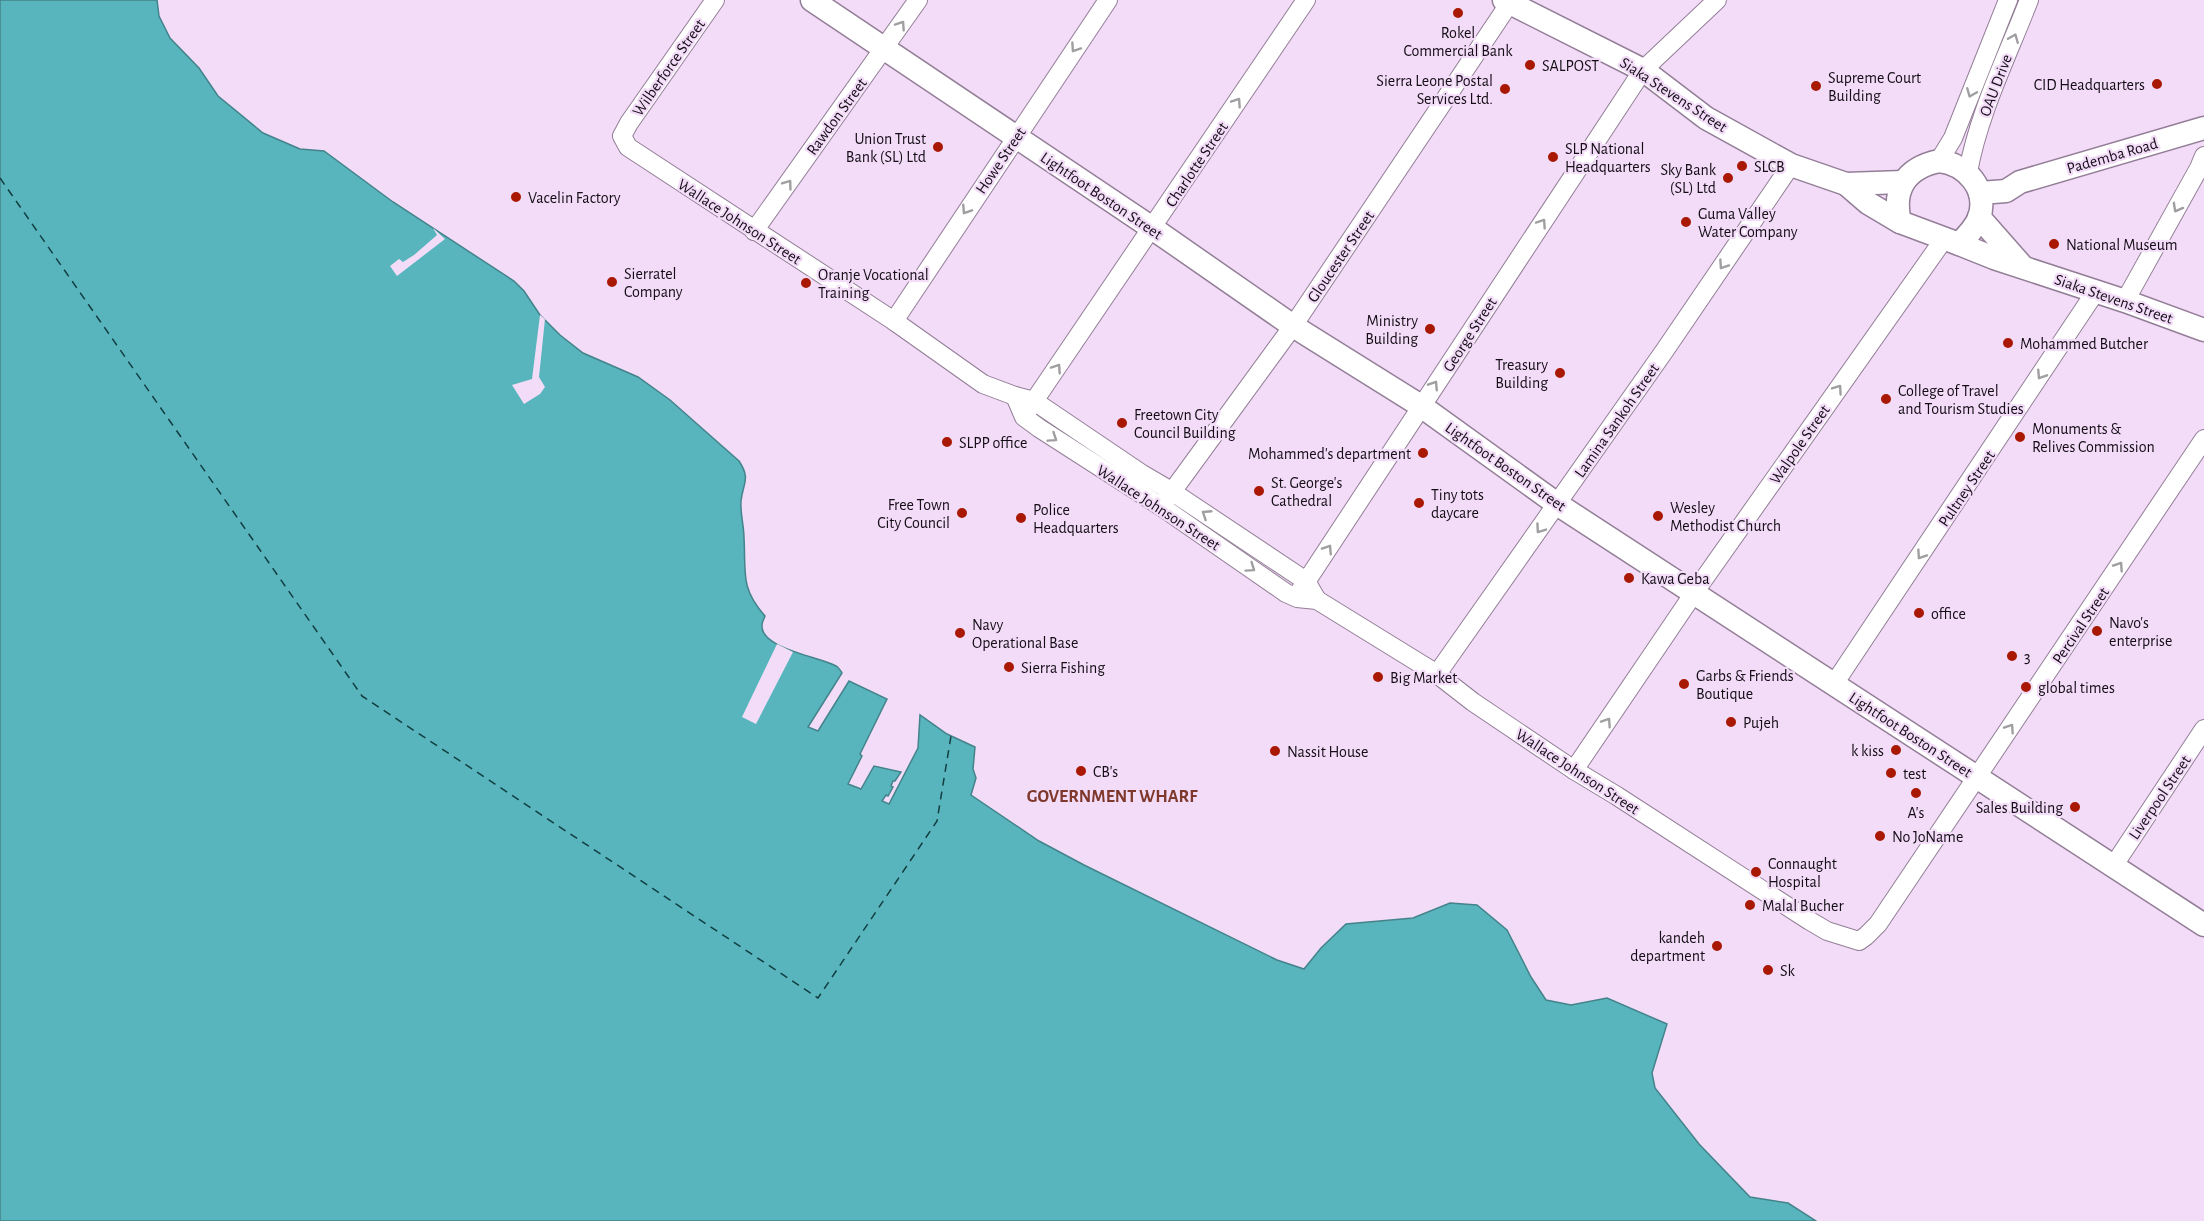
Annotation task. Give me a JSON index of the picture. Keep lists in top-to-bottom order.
{
  "streets": {
    "main road": ["Siaka Stevens Street", "Pademba Road", "Lightfoot Boston Street"],
    "street": [
      "Wilberforce Street",
      "OAU Drive",
      "Rawdon Street",
      "Howe Street",
      "Charlotte Street",
      "Wallace Johnson Street",
      "Gloucester Street",
      "George Street",
      "Lamina Sankoh Street",
      "Walpole Street",
      "Pultney Street",
      "Percival Street",
      "Liverpool Street"
    ]
  },
  "crossings": [
    ["Wilberforce Street", "Wallace Johnson Street"],
    ["OAU Drive", "Siaka Stevens Street"],
    ["OAU Drive", "Pademba Road"],
    ["OAU Drive", "Walpole Street"],
    ["Siaka Stevens Street", "Pademba Road"],
    ["Siaka Stevens Street", "Gloucester Street"],
    ["Siaka Stevens Street", "George Street"],
    ["Siaka Stevens Street", "Lamina Sankoh Street"],
    ["Siaka Stevens Street", "Walpole Street"],
    ["Siaka Stevens Street", "Pultney Street"],
    ["Rawdon Street", "Lightfoot Boston Street"],
    ["Rawdon Street", "Wallace Johnson Street"],
    ["Pademba Road", "Walpole Street"],
    ["Howe Street", "Lightfoot Boston Street"],
    ["Howe Street", "Wallace Johnson Street"],
    ["Charlotte Street", "Lightfoot Boston Street"],
    ["Charlotte Street", "Wallace Johnson Street"],
    ["Lightfoot Boston Street", "Gloucester Street"],
    ["Lightfoot Boston Street", "George Street"],
    ["Lightfoot Boston Street", "Lamina Sankoh Street"],
    ["Lightfoot Boston Street", "Walpole Street"],
    ["Lightfoot Boston Street", "Pultney Street"],
    ["Lightfoot Boston Street", "Percival Street"],
    ["Lightfoot Boston Street", "Liverpool Street"],
    ["Wallace Johnson Street", "Gloucester Street"],
    ["Wallace Johnson Street", "George Street"],
    ["Wallace Johnson Street", "Lamina Sankoh Street"],
    ["Wallace Johnson Street", "Walpole Street"],
    ["Wallace Johnson Street", "Percival Street"]
  ],
  "one_way": [
    "Rawdon Street",
    "Howe Street",
    "Charlotte Street",
    "George Street",
    "Lamina Sankoh Street",
    "Walpole Street",
    "Pultney Street",
    "Percival Street"
  ],
  "districts": ["GOVERNMENT WHARF"],
  "places": [
    "Rokel Commercial Bank",
    "SALPOST",
    "CID Headquarters",
    "Supreme Court Building",
    "Sierra Leone Postal Services Ltd.",
    "Union Trust Bank (SL) Ltd",
    "SLP National Headquarters",
    "SLCB",
    "Sky Bank (SL) Ltd",
    "Vacelin Factory",
    "Guma Valley Water Company",
    "National Museum",
    "Sierratel Company",
    "Oranje Vocational Training",
    "Ministry Building",
    "Mohammed Butcher",
    "Treasury Building",
    "College of Travel and Tourism Studies",
    "Freetown City Council Building",
    "Monuments & Relives Commission",
    "SLPP office",
    "Mohammed's department",
    "St. George's Cathedral",
    "Tiny tots daycare",
    "Free Town City Council",
    "Wesley Methodist Church",
    "Police Headquarters",
    "Kawa Geba",
    "office",
    "Navo's enterprise",
    "Navy Operational Base",
    "3",
    "Sierra Fishing",
    "Big Market",
    "Garbs & Friends Boutique",
    "global times",
    "Pujeh",
    "k kiss",
    "Nassit House",
    "CB's",
    "test",
    "A's",
    "Sales Building",
    "No JoName",
    "Connaught Hospital",
    "Malal Bucher",
    "kandeh department",
    "Sk"
  ]
}
